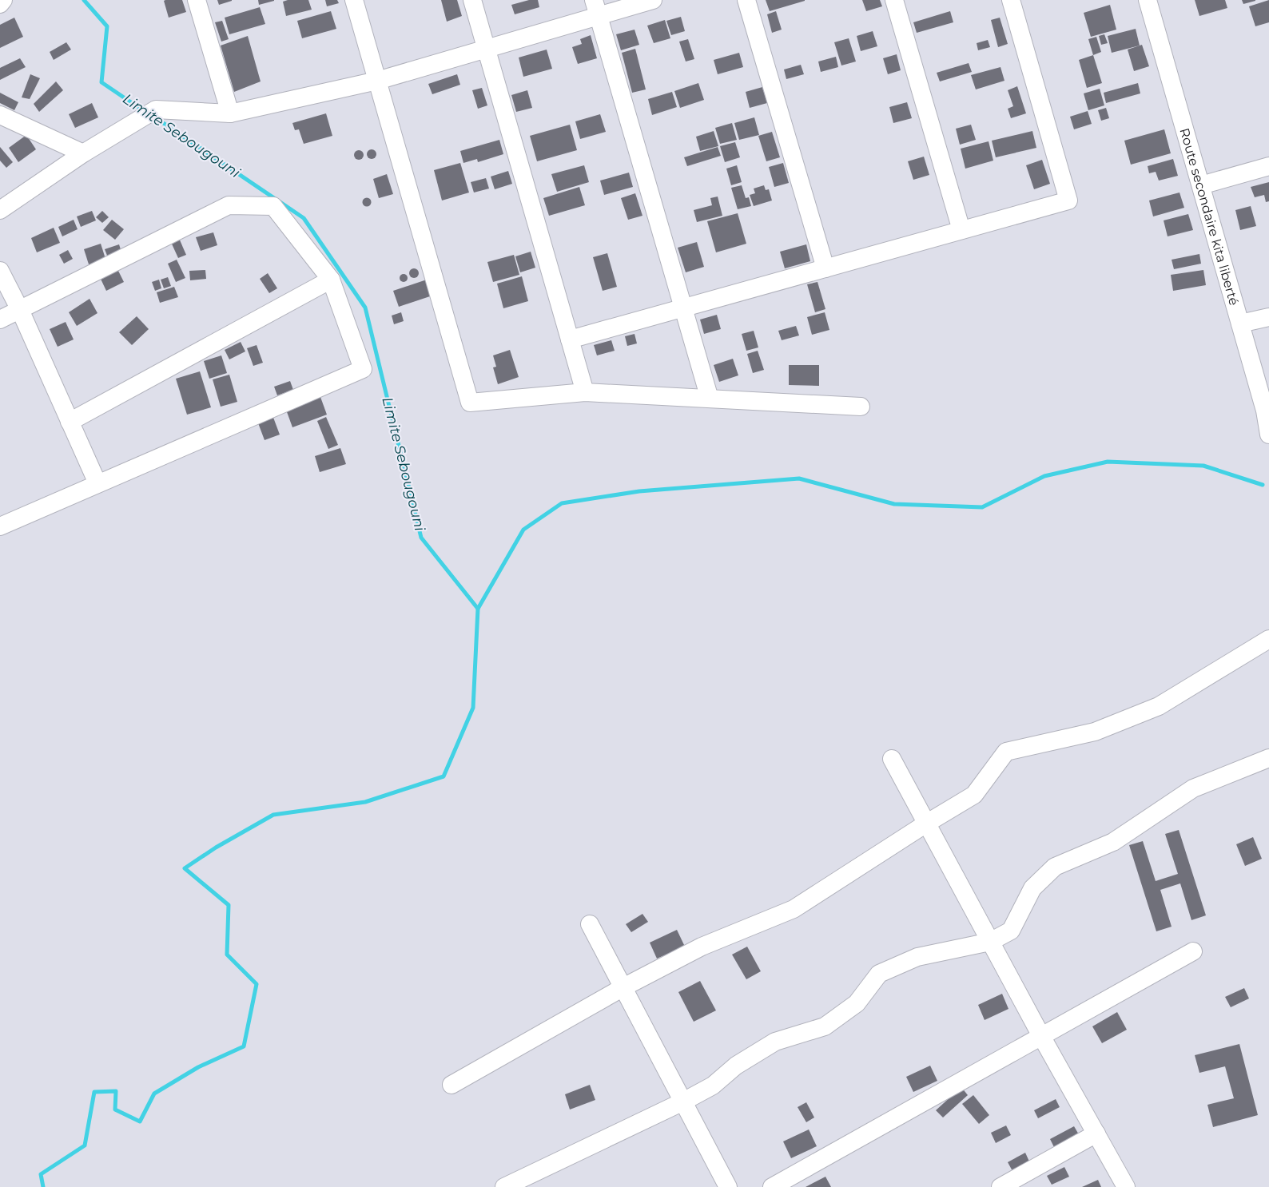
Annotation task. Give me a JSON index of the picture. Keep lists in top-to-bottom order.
{
  "streets": {
    "street": ["Route secondaire kita liberté"]
  },
  "water": ["Limite Sebougouni"]
}
